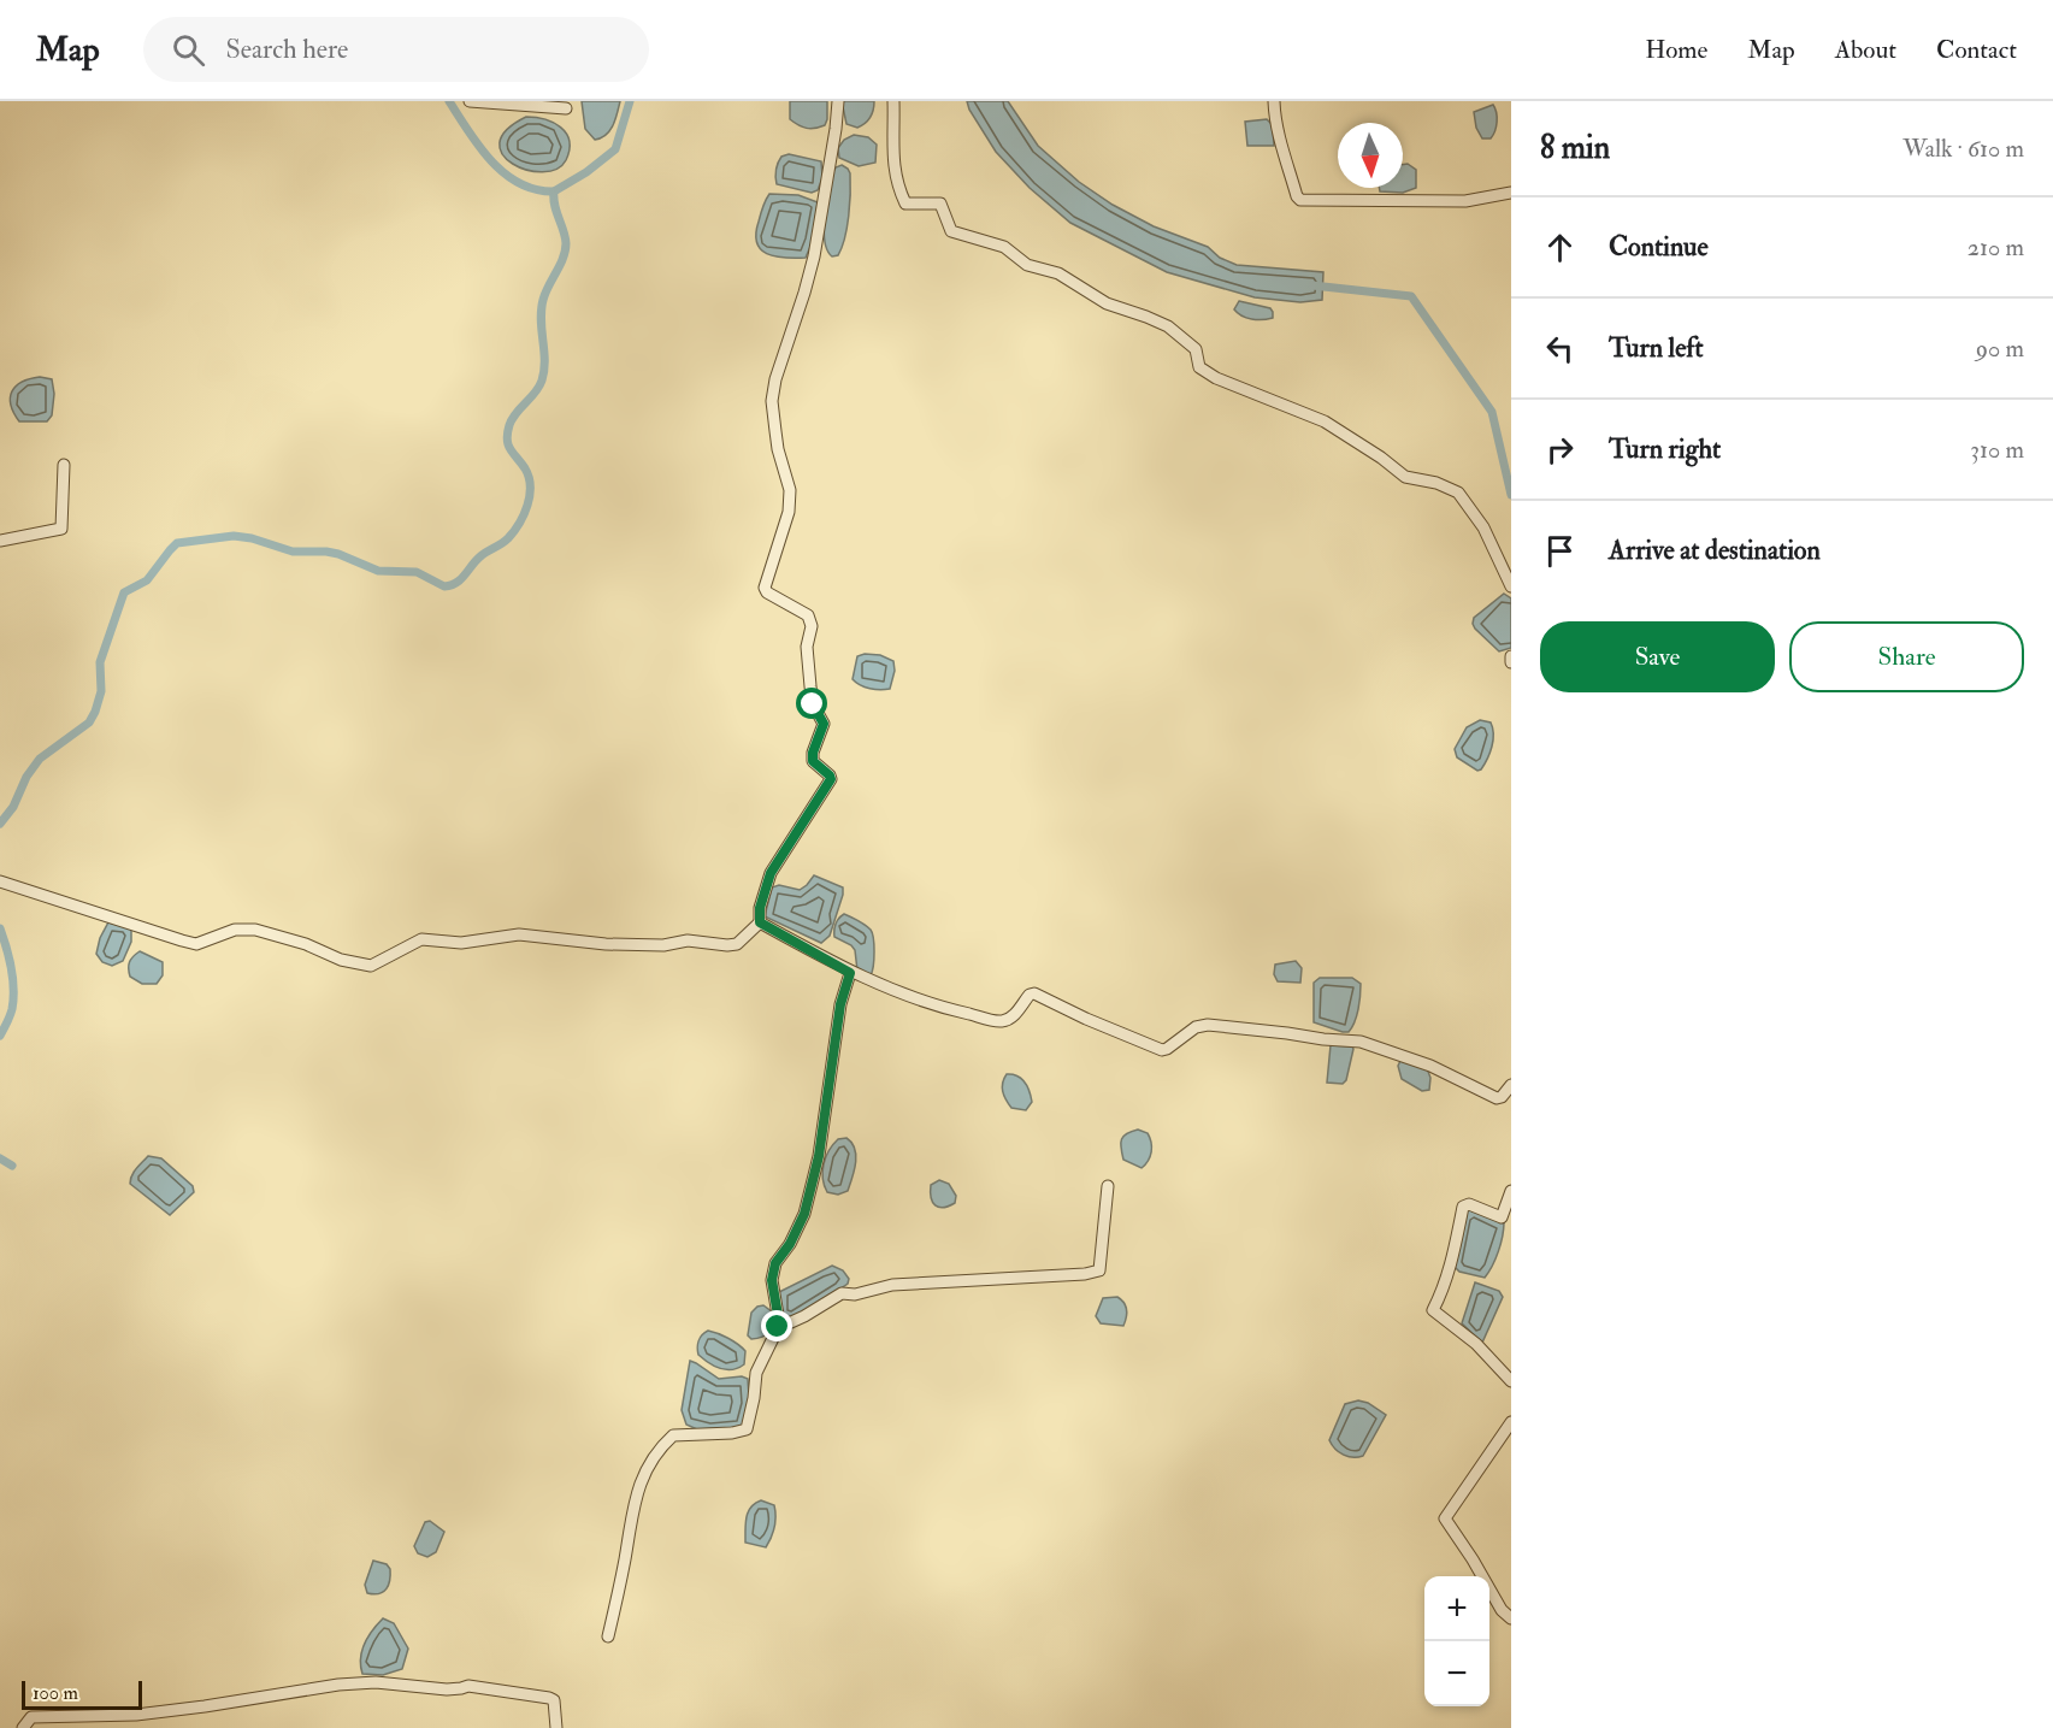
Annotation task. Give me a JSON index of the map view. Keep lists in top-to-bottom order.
{
  "scale_bar": "100 m",
  "north": "bottom",
  "page": {
    "header": "Map",
    "search": "Search here",
    "nav": [
      "Home",
      "Map",
      "About",
      "Contact"
    ],
    "heading": ["8 min", "Walk · 610 m"],
    "list": [
      ["Continue", "210 m"],
      ["Turn left", "90 m"],
      ["Turn right", "310 m"],
      "Arrive at destination"
    ],
    "buttons": ["Save", "Share"],
    "map_buttons": ["+", "−"],
    "scale": "100 m"
  }
}
